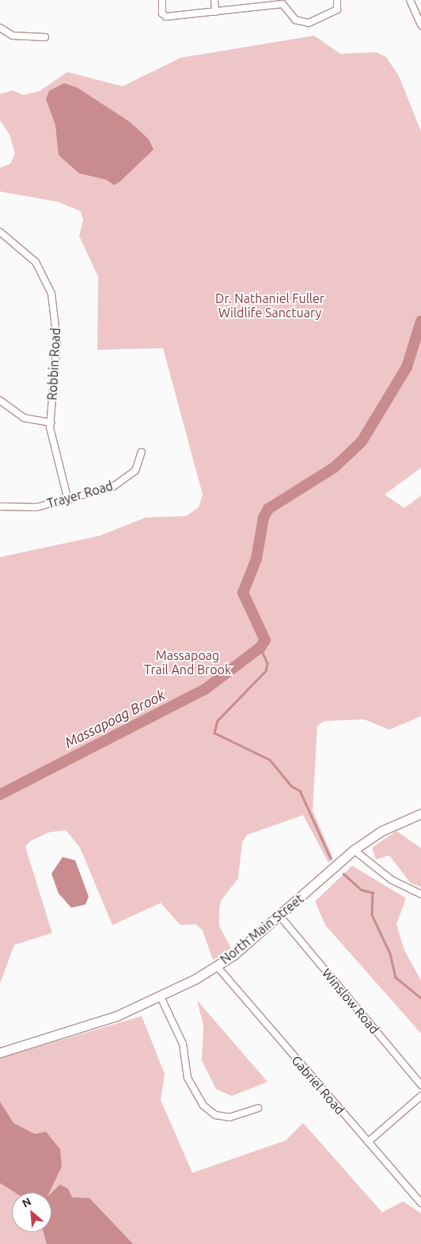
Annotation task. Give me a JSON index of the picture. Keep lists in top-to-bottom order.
{
  "streets": {
    "main road": ["North Main Street"],
    "street": [
      "Robbin Road",
      "Trayer Road",
      "Winslow Road",
      "Gabriel Road"
    ]
  },
  "crossings": [
    ["Robbin Road", "Trayer Road"],
    ["North Main Street", "Winslow Road"],
    ["North Main Street", "Gabriel Road"]
  ],
  "water": ["Massapoag Brook"],
  "parks": ["Dr. Nathaniel Fuller Wildlife Sanctuary", "Massapoag Trail And Brook"],
  "north": "top left"
}
